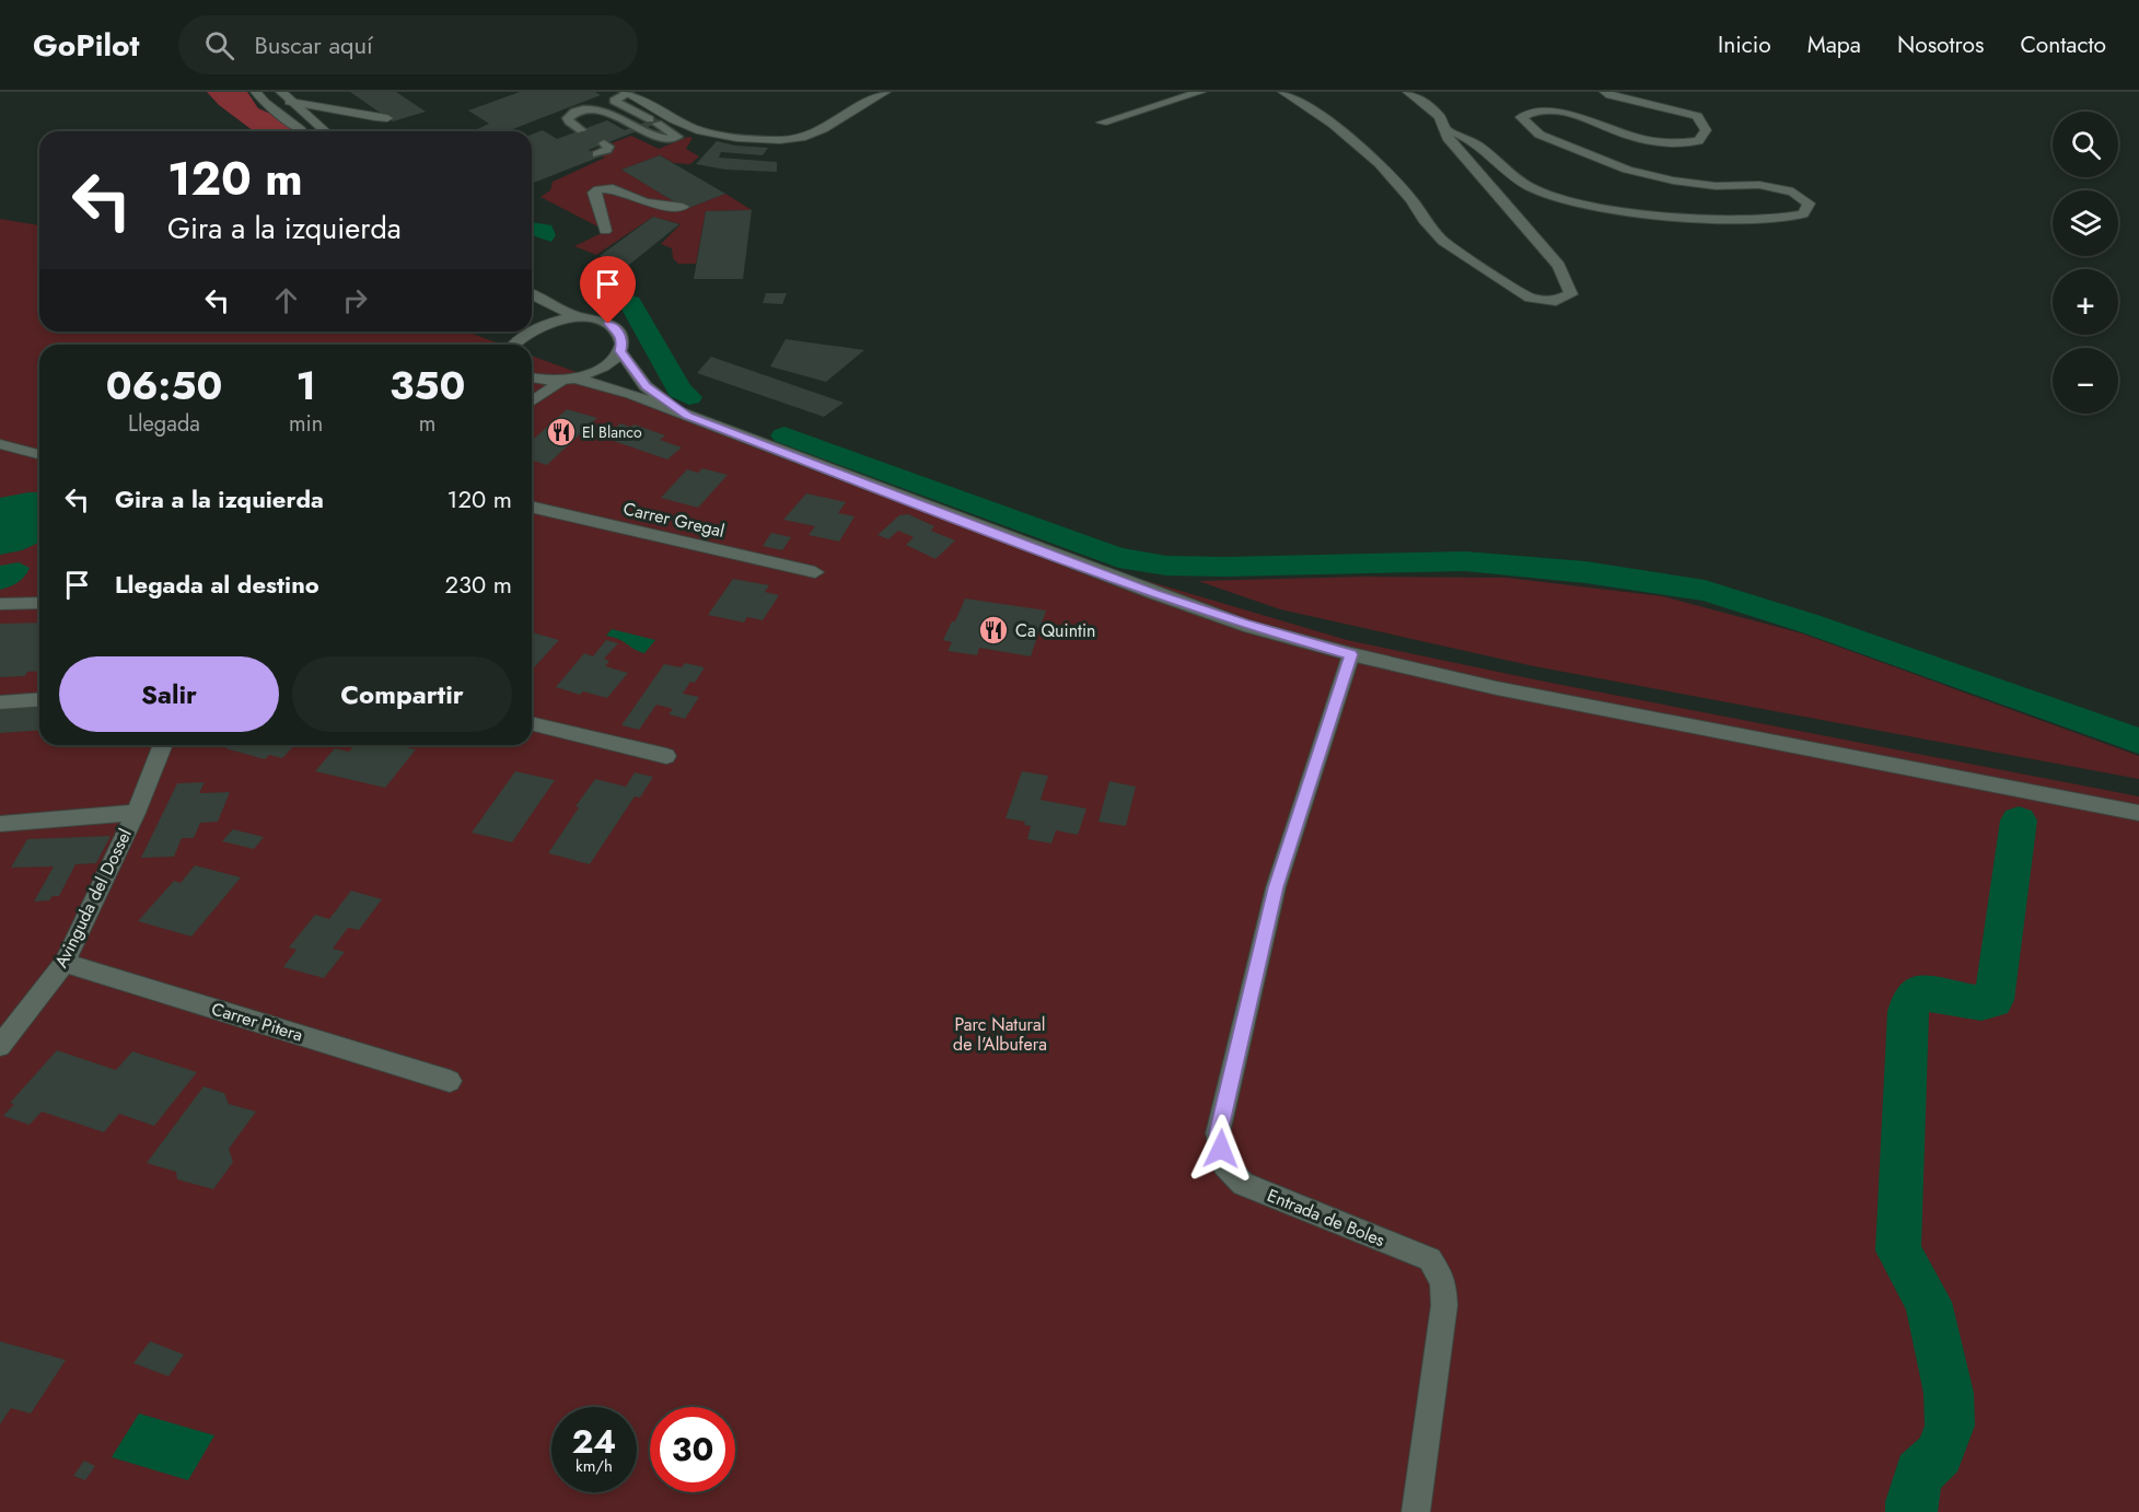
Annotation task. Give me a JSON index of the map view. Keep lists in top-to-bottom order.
{
  "streets": {
    "street": [
      "Carrer Gregal",
      "Avinguda del Dossel",
      "Carrer Pitera",
      "Entrada de Boles"
    ]
  },
  "crossings": [
    ["Avinguda del Dossel", "Carrer Pitera"]
  ],
  "parks": ["Parc Natural de l'Albufera"],
  "places": {
    "restaurant": ["El Blanco", "Ca Quintin"]
  },
  "page": {
    "header": "GoPilot",
    "search": "Buscar aquí",
    "nav": [
      "Inicio",
      "Mapa",
      "Nosotros",
      "Contacto"
    ],
    "map_buttons": ["+", "−"],
    "turn": ["120 m", "Gira a la izquierda"],
    "eta": [
      "06:50",
      "Llegada",
      "1",
      "min",
      "350",
      "m"
    ],
    "list": [
      {
        "name": "Gira a la izquierda",
        "value": "120 m"
      },
      {
        "name": "Llegada al destino",
        "value": "230 m"
      }
    ],
    "buttons": ["Salir", "Compartir"],
    "speed": "24 km/h",
    "limit": "30"
  }
}
